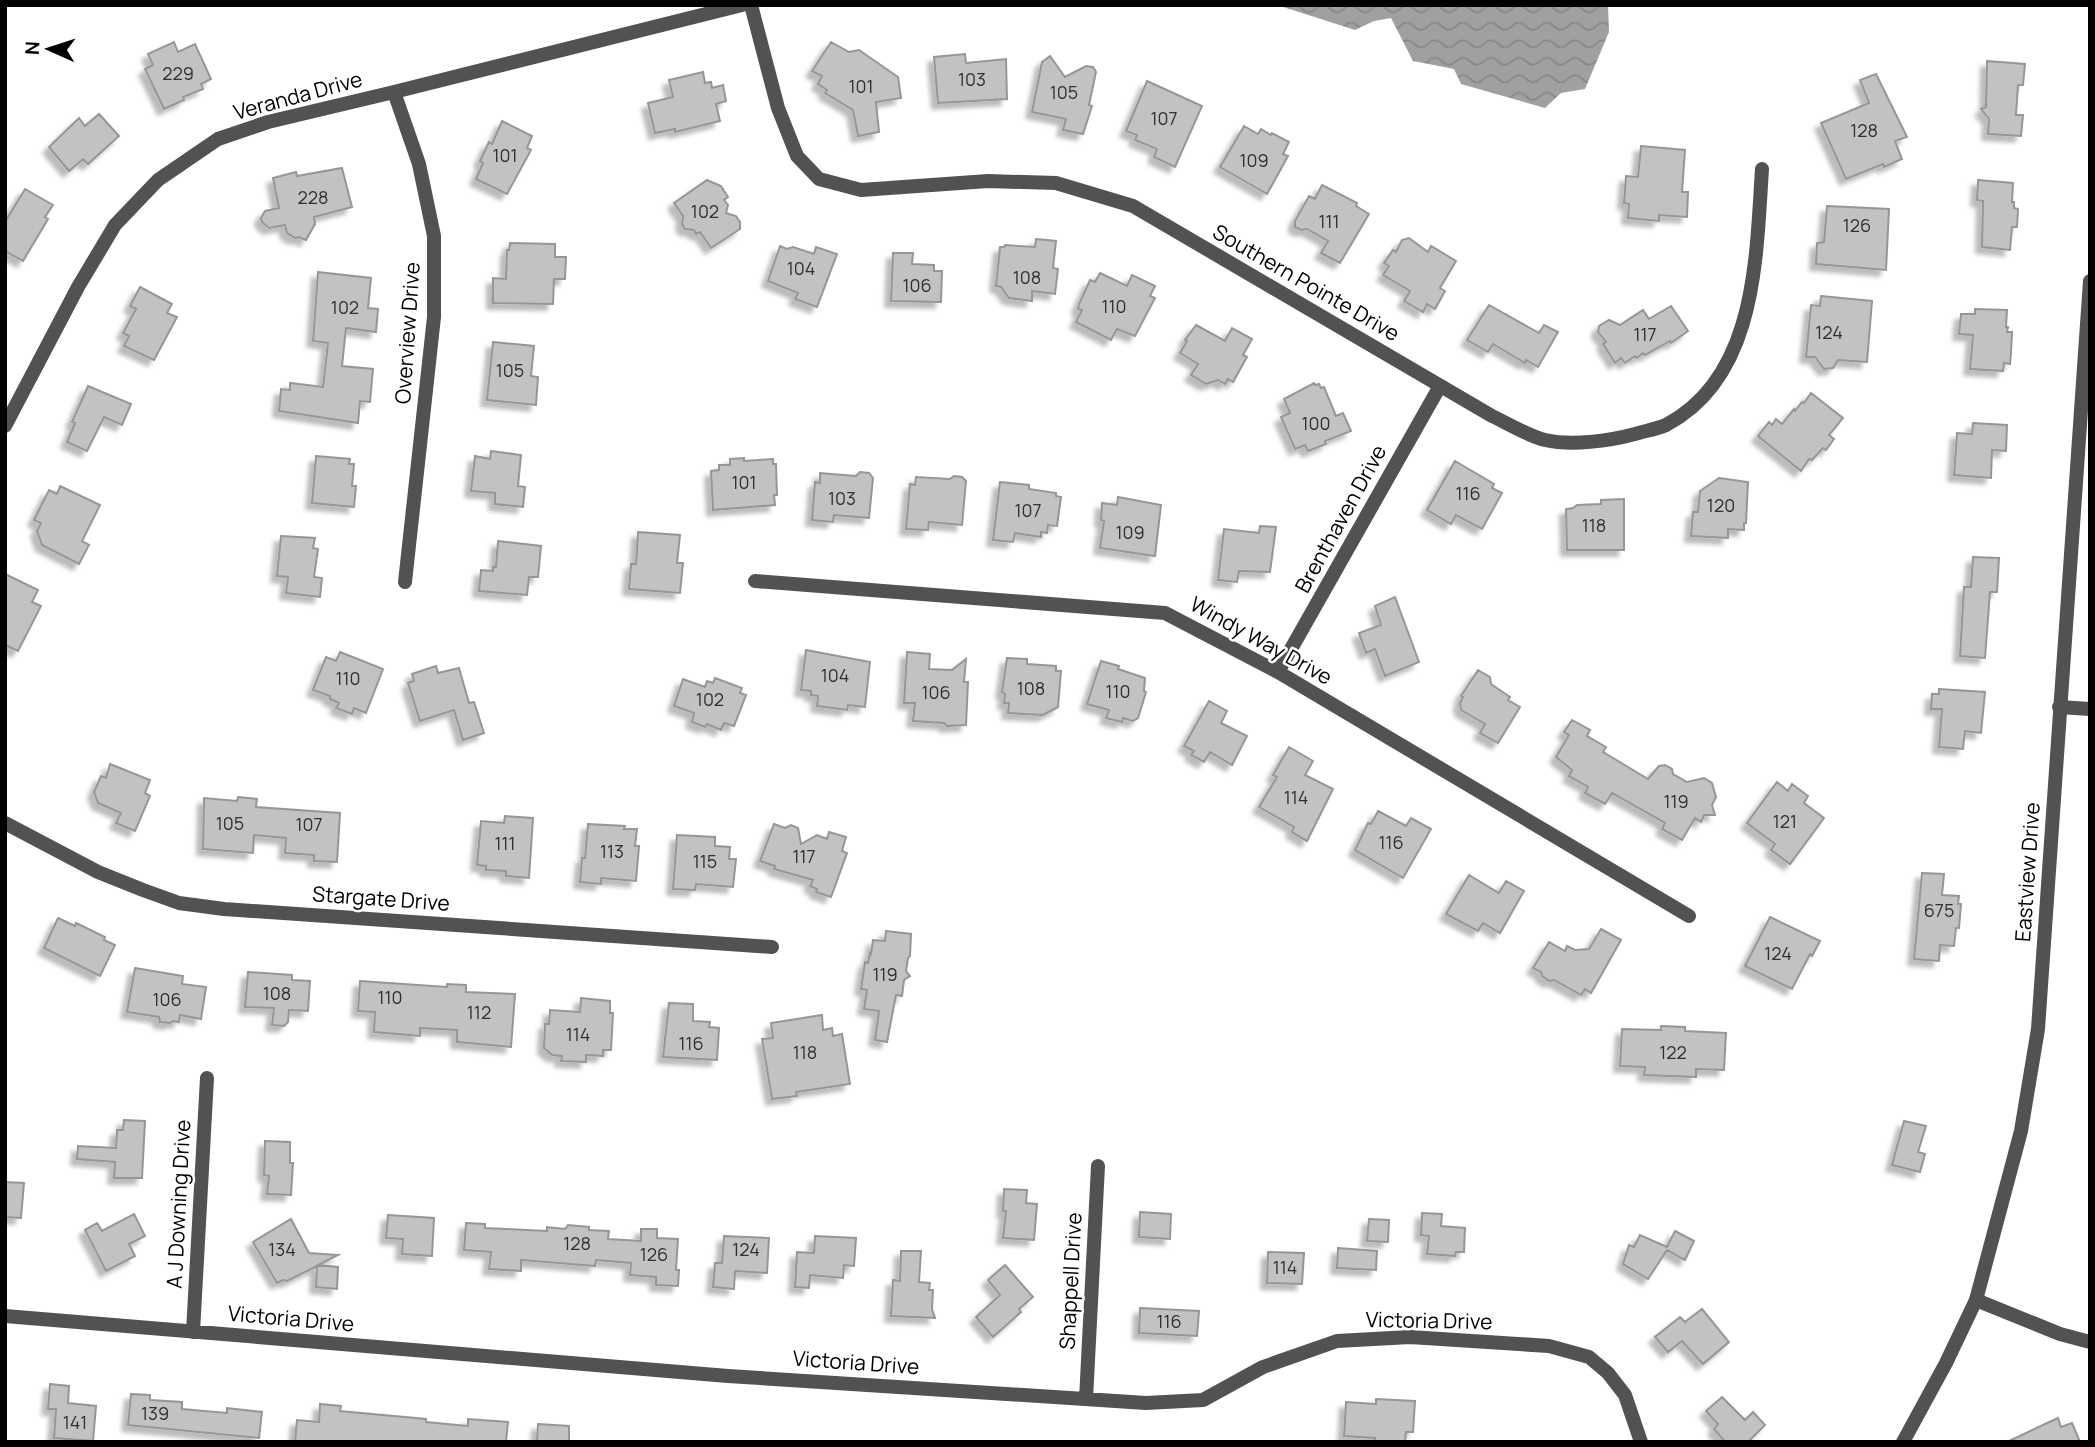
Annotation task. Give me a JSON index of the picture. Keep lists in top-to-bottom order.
{
  "streets": {
    "street": [
      "Veranda Drive",
      "Southern Pointe Drive",
      "Overview Drive",
      "Brenthaven Drive",
      "Windy Way Drive",
      "Eastview Drive",
      "Stargate Drive",
      "A J Downing Drive",
      "Shappell Drive",
      "Victoria Drive"
    ]
  },
  "crossings": [
    ["Veranda Drive", "Overview Drive"],
    ["Southern Pointe Drive", "Brenthaven Drive"],
    ["Brenthaven Drive", "Windy Way Drive"],
    ["A J Downing Drive", "Victoria Drive"],
    ["Shappell Drive", "Victoria Drive"]
  ],
  "house_numbers": [
    "229",
    "103",
    "101",
    "105",
    "107",
    "128",
    "101",
    "109",
    "228",
    "102",
    "111",
    "126",
    "104",
    "108",
    "106",
    "110",
    "102",
    "124",
    "117",
    "105",
    "100",
    "101",
    "116",
    "103",
    "120",
    "107",
    "118",
    "109",
    "104",
    "110",
    "108",
    "110",
    "106",
    "102",
    "114",
    "119",
    "121",
    "105",
    "107",
    "116",
    "111",
    "113",
    "117",
    "115",
    "675",
    "124",
    "119",
    "108",
    "110",
    "106",
    "112",
    "114",
    "116",
    "118",
    "122",
    "128",
    "134",
    "124",
    "126",
    "114",
    "116",
    "139",
    "141"
  ],
  "north": "left"
}
